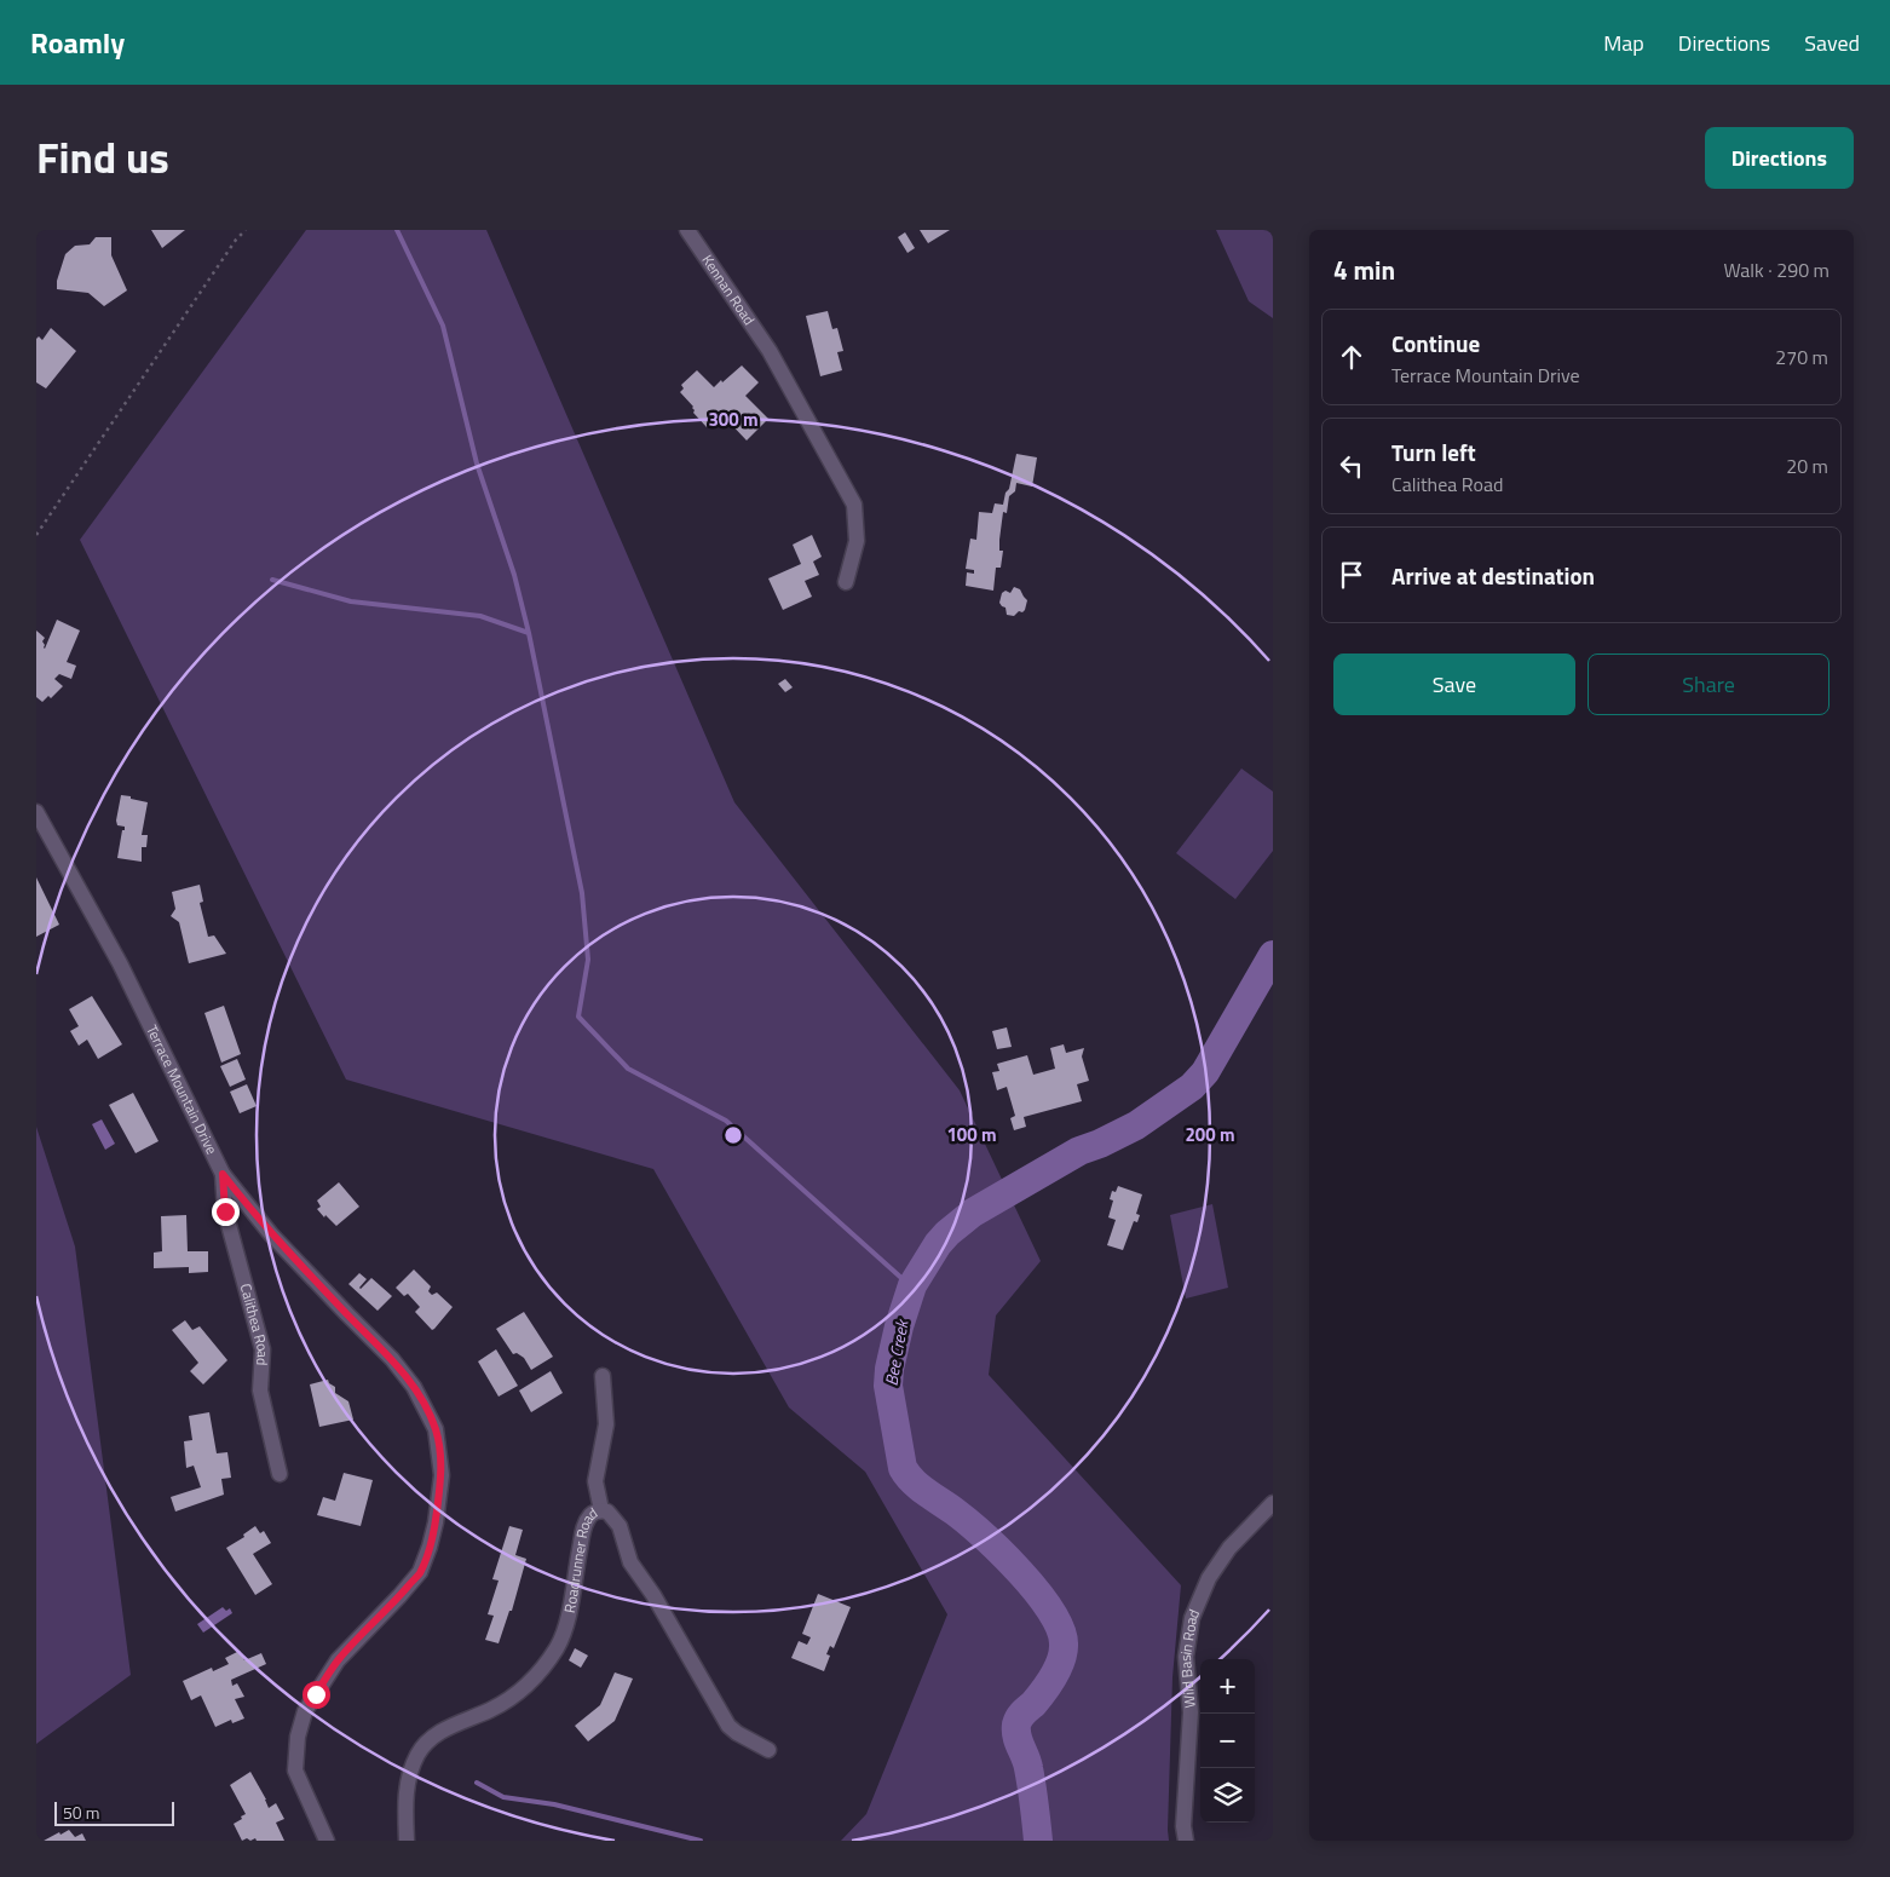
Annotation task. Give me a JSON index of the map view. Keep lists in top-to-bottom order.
{
  "streets": {
    "street": [
      "Kennan Road",
      "Terrace Mountain Drive",
      "Calithea Road",
      "Roadrunner Road",
      "Wild Basin Road"
    ]
  },
  "crossings": [
    ["Terrace Mountain Drive", "Calithea Road"]
  ],
  "water": ["Bee Creek"],
  "scale_bar": "50 m",
  "page": {
    "header": "Roamly",
    "nav": ["Map", "Directions", "Saved"],
    "title": "Find us",
    "buttons": [
      "Directions",
      ["Save", "Share"]
    ],
    "heading": ["4 min", "Walk · 290 m"],
    "list": [
      ["Continue", "Terrace Mountain Drive", "270 m"],
      ["Turn left", "Calithea Road", "20 m"],
      "Arrive at destination"
    ],
    "map_buttons": ["+", "−"],
    "scale": "50 m"
  },
  "rings": ["300 m", "100 m", "200 m"]
}
